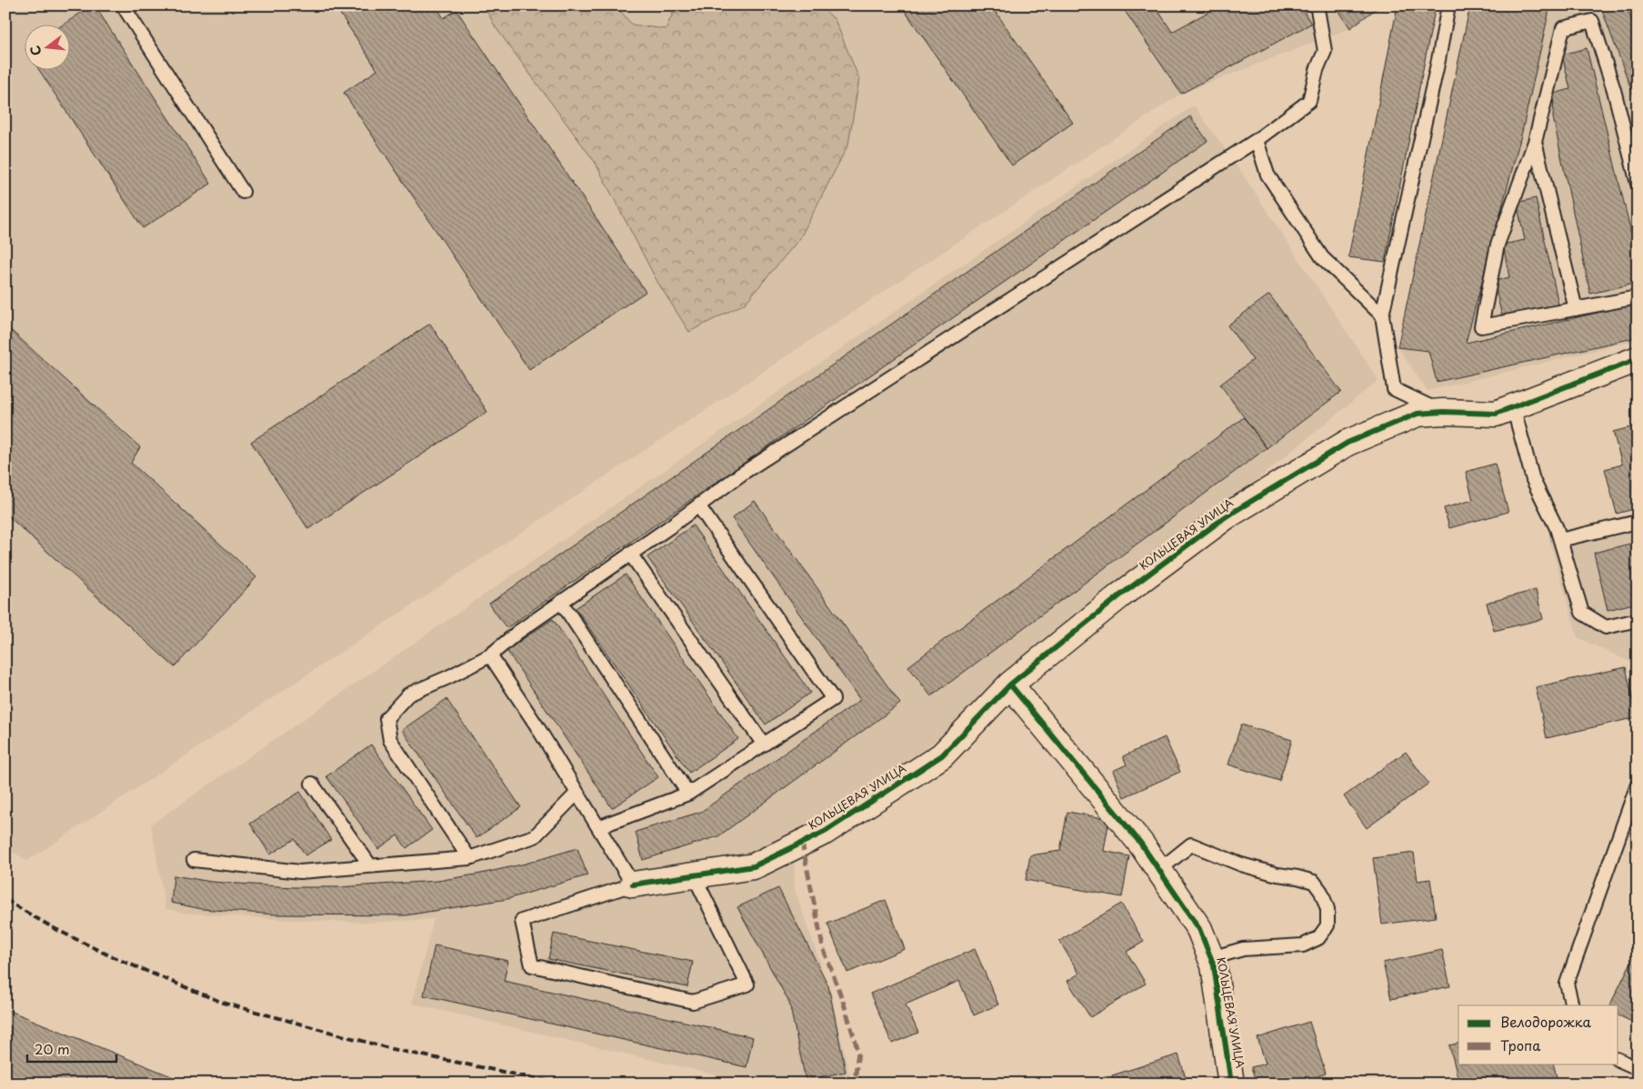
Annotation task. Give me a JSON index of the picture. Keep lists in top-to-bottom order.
{
  "streets": {
    "street": ["КОЛЬЦЕВАЯ УЛИЦА"]
  },
  "legend": ["Велодорожка", "Тропа"],
  "scale_bar": "20 m",
  "north": "left"
}
